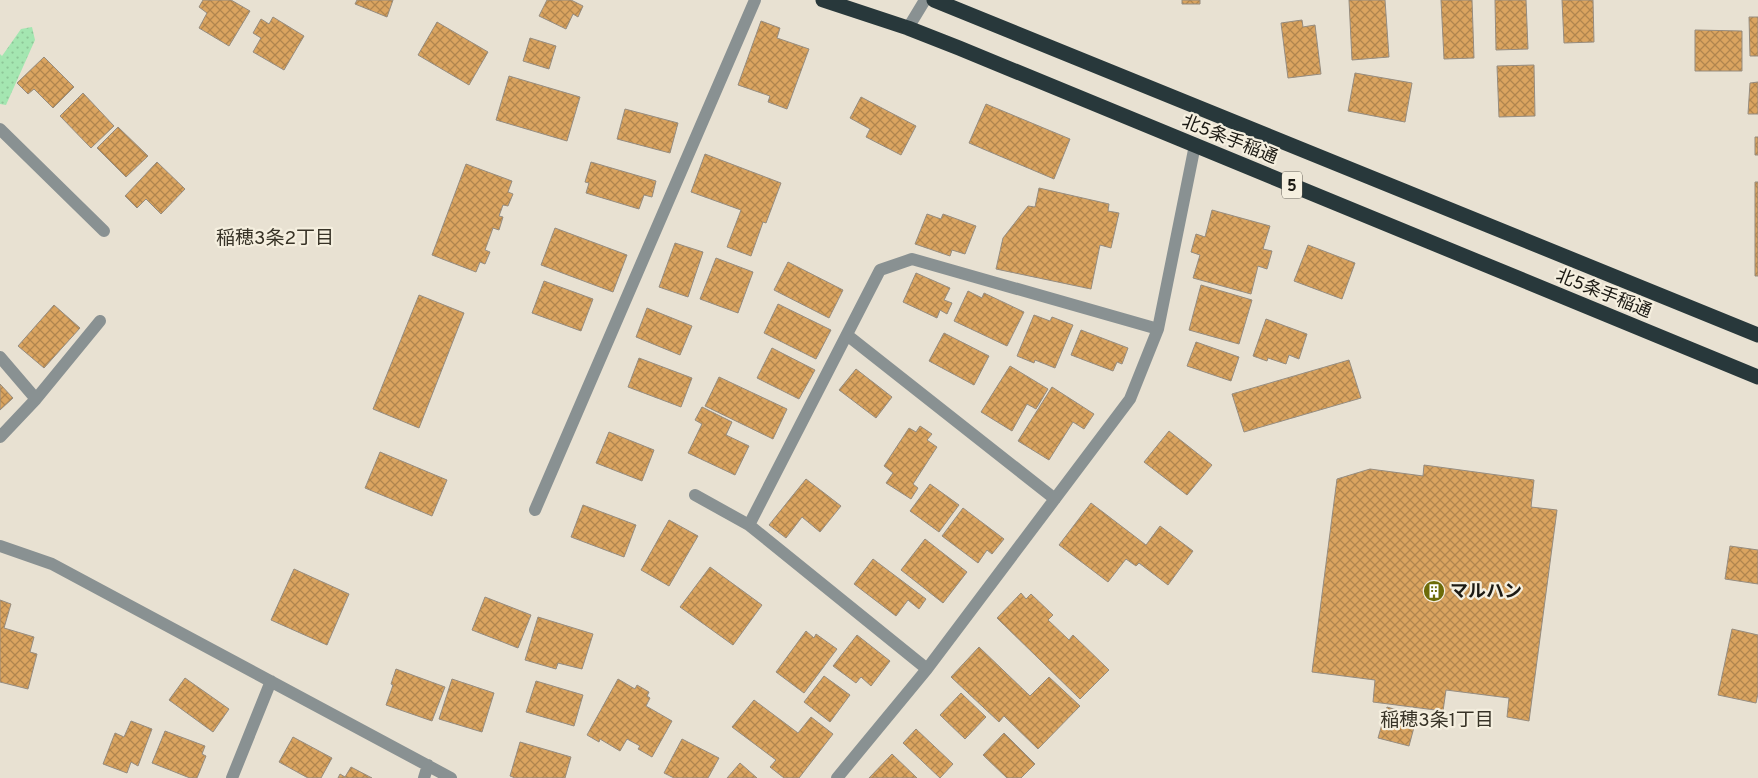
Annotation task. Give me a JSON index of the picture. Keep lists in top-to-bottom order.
{
  "streets": {
    "highway": ["北5条手稲通", "5"]
  },
  "districts": ["稲穂3条2丁目", "稲穂3条1丁目"],
  "places": {
    "building": ["マルハン"]
  }
}
